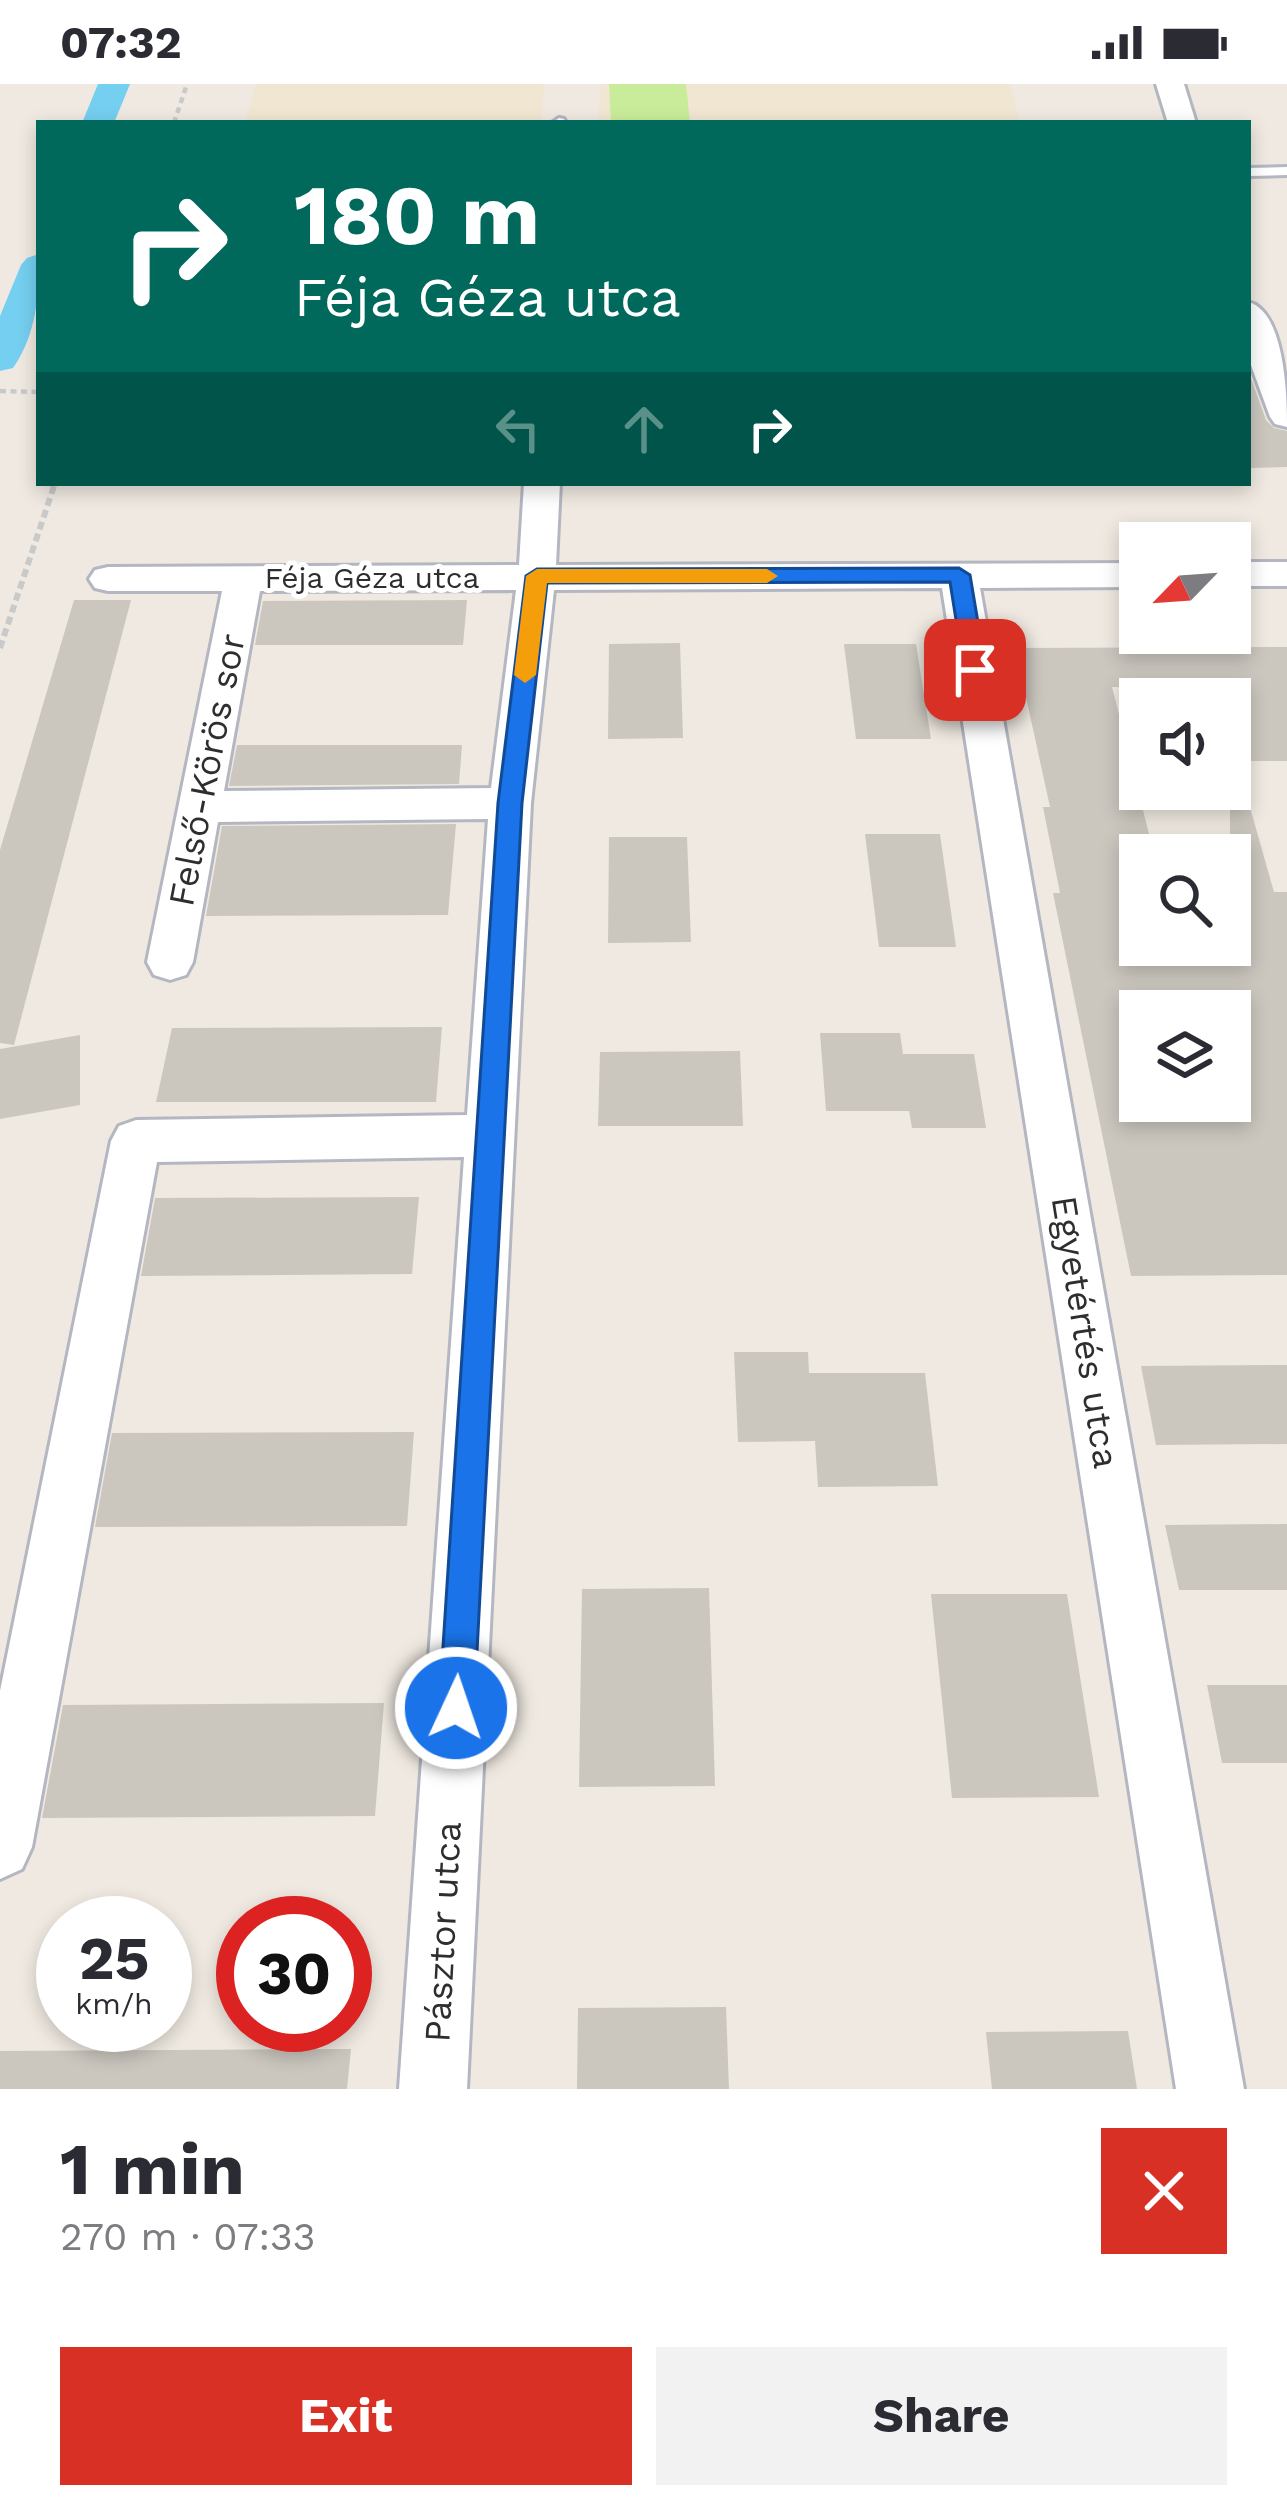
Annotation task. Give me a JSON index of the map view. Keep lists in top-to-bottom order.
{
  "streets": {
    "street": [
      "Féja Géza utca",
      "Felső-Körös sor",
      "Egyetértés utca",
      "Pásztor utca"
    ]
  },
  "crossings": [
    ["Féja Géza utca", "Felső-Körös sor"],
    ["Féja Géza utca", "Egyetértés utca"],
    ["Féja Géza utca", "Pásztor utca"]
  ],
  "north": "bottom left",
  "page": {
    "status": "07:32",
    "turn": ["180 m", "Féja Géza utca"],
    "speed": "25 km/h",
    "limit": "30",
    "heading": ["1 min", "270 m · 07:33"],
    "buttons": ["Exit", "Share"]
  }
}
